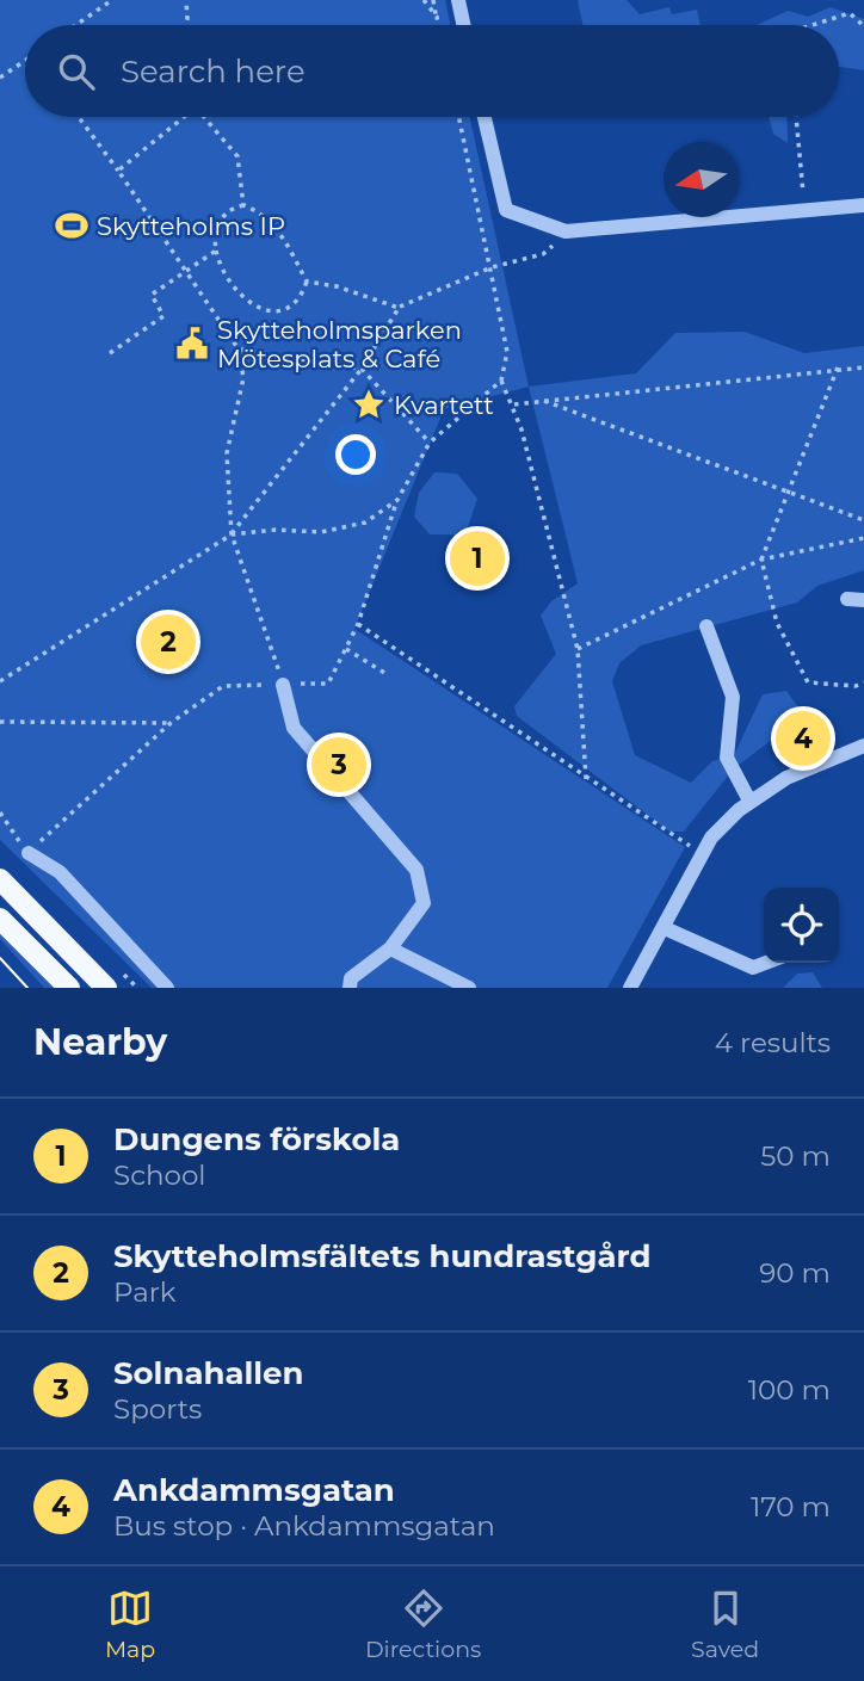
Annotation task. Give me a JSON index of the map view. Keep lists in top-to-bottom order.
{
  "places": {
    "sports": ["Skytteholms IP"],
    "public building": ["Skytteholmsparken Mötesplats & Café"],
    "place": ["Kvartett"]
  },
  "north": "left",
  "page": {
    "search": "Search here",
    "pins": [
      "1",
      "2",
      "4",
      "3"
    ],
    "heading": ["Nearby", "4 results"],
    "list": [
      {
        "mark": "1",
        "name": "Dungens förskola",
        "note": "School",
        "value": "50 m"
      },
      {
        "mark": "2",
        "name": "Skytteholmsfältets hundrastgård",
        "note": "Park",
        "value": "90 m"
      },
      {
        "mark": "3",
        "name": "Solnahallen",
        "note": "Sports",
        "value": "100 m"
      },
      {
        "mark": "4",
        "name": "Ankdammsgatan",
        "note": "Bus stop · Ankdammsgatan",
        "value": "170 m"
      }
    ],
    "nav": ["Map", "Directions", "Saved"]
  }
}
